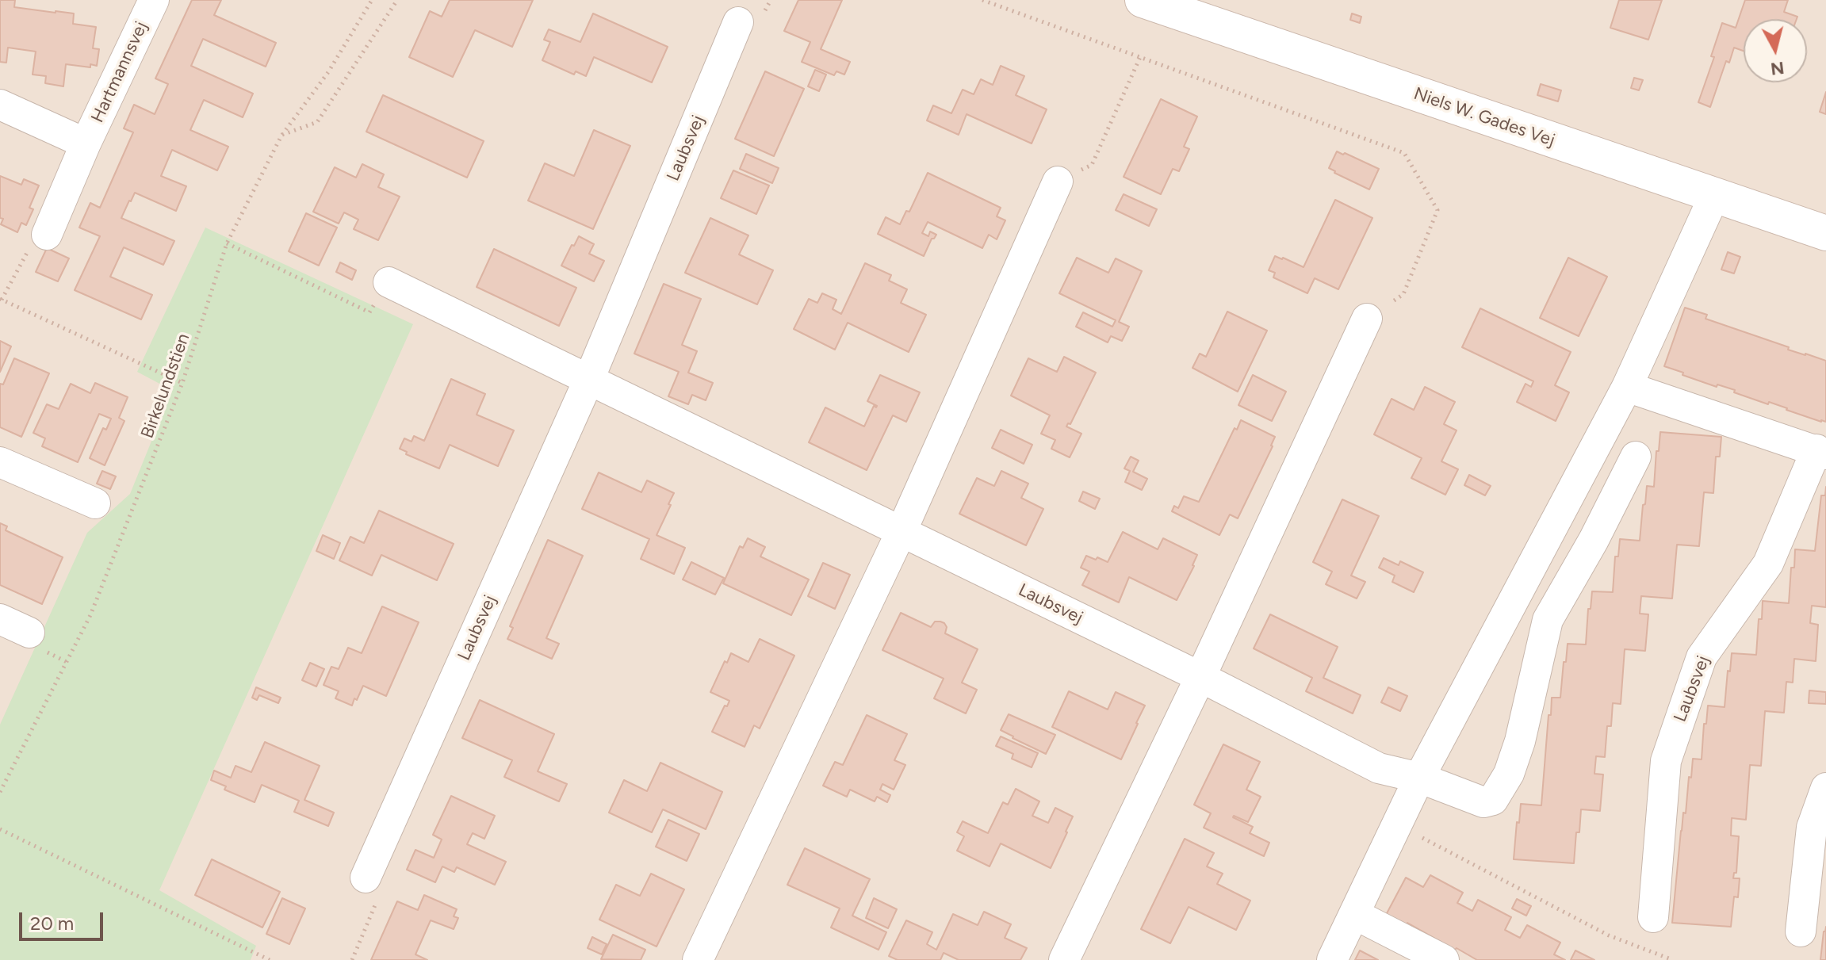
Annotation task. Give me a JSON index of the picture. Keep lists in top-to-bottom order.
{
  "streets": {
    "street": ["Hartmannsvej", "Niels W. Gades Vej", "Laubsvej"],
    "path": ["Birkelundstien"]
  },
  "scale_bar": "20 m",
  "north": "bottom"
}
